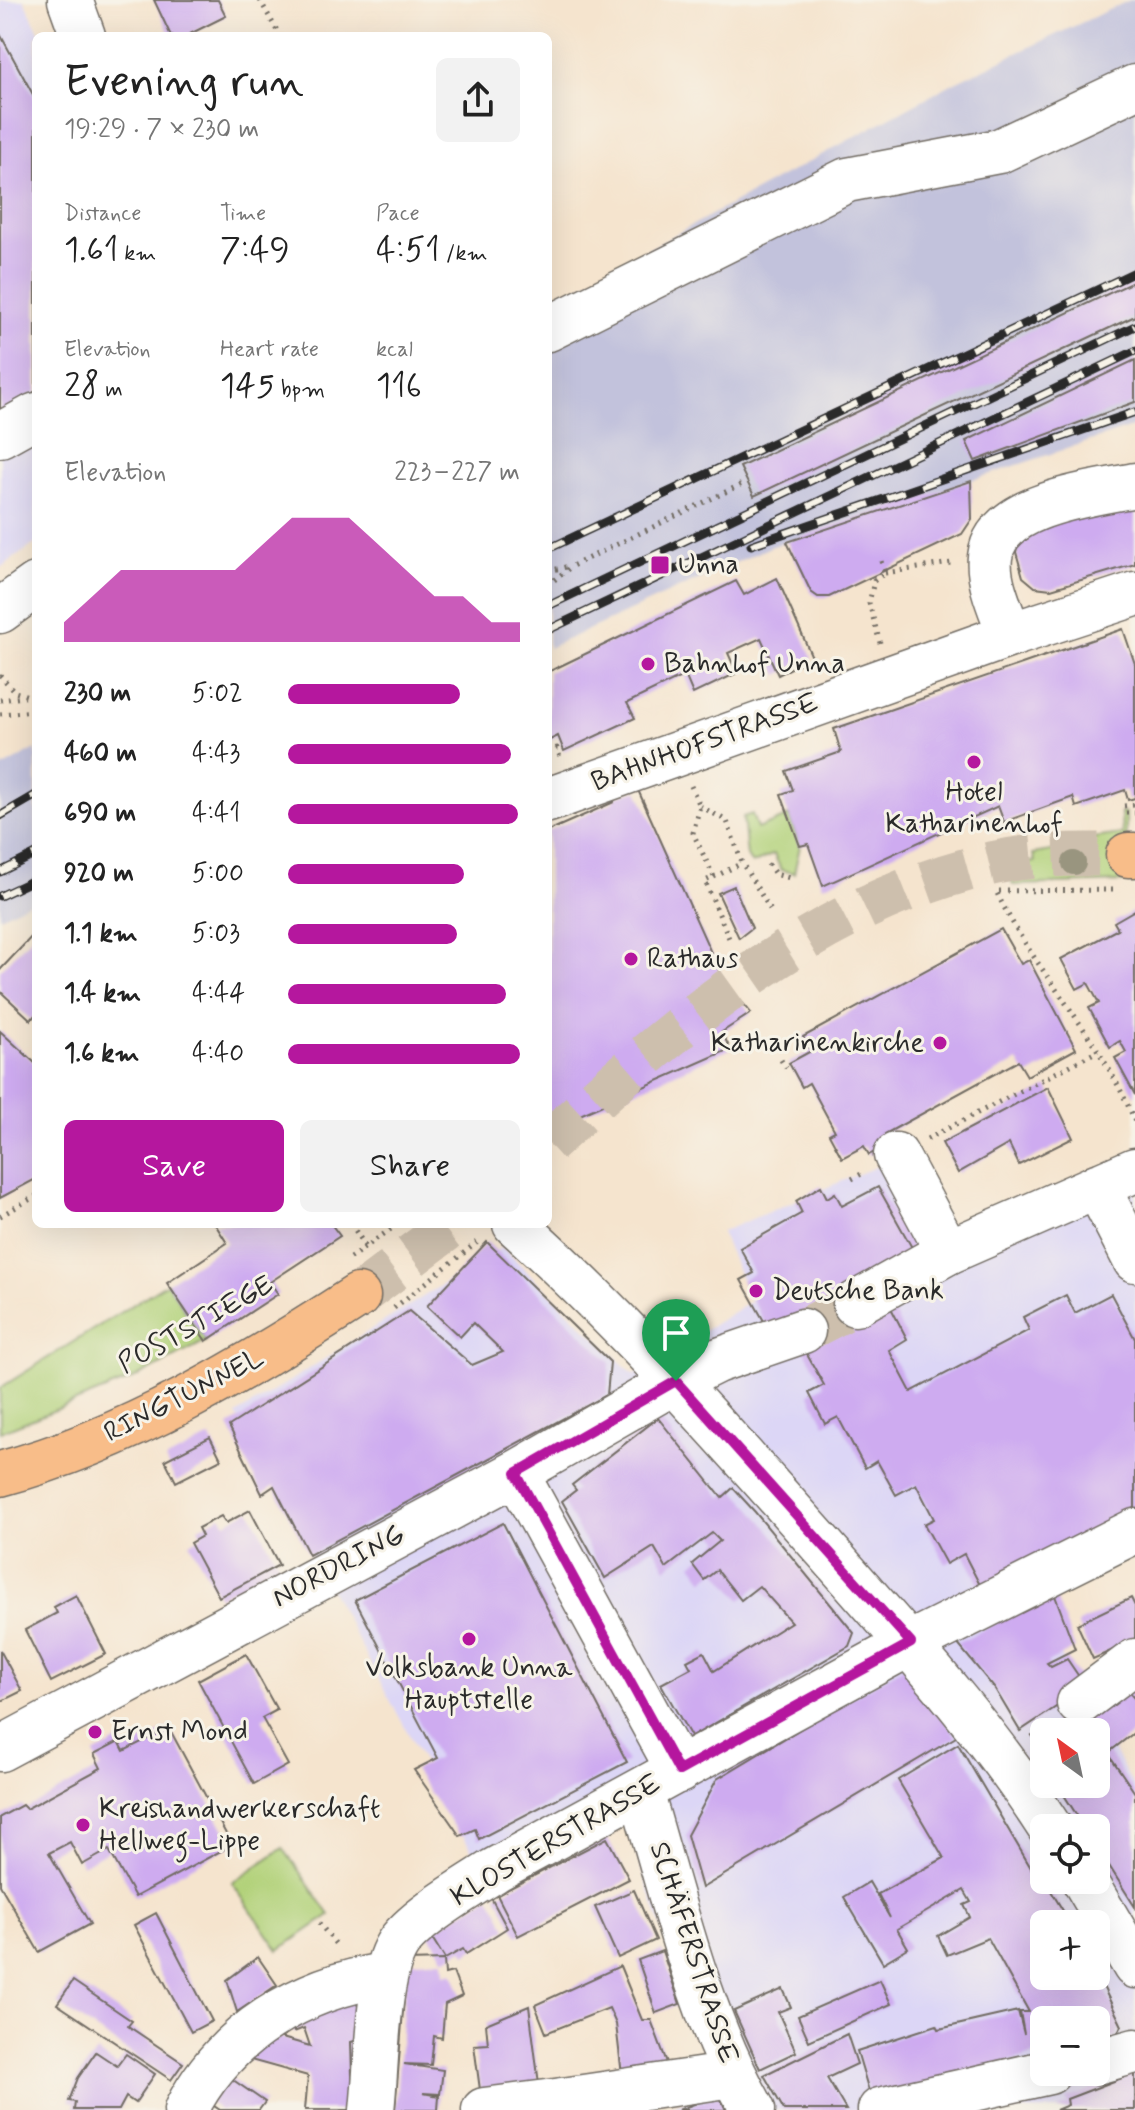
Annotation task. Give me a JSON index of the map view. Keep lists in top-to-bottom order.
{
  "streets": {
    "main road": ["RINGTUNNEL"],
    "street": [
      "BAHNHOFSTRASSE",
      "NORDRING",
      "KLOSTERSTRASSE",
      "SCHÄFERSTRASSE"
    ]
  },
  "crossings": [
    ["KLOSTERSTRASSE", "SCHÄFERSTRASSE"]
  ],
  "places": {
    "transit": ["Unna"],
    "other": [
      "Bahnhof Unna",
      "Hotel Katharinenhof",
      "Rathaus",
      "Katharinenkirche",
      "Deutsche Bank",
      "Volksbank Unna Hauptstelle",
      "Ernst Mond",
      "Kreishandwerkerschaft Hellweg-Lippe"
    ]
  },
  "north": "top left",
  "page": {
    "heading": ["Evening run", "19:29 · 7 × 230 m"],
    "stats": [
      ["Distance", "1.61 km"],
      ["Time", "7:49"],
      ["Pace", "4:51 /km"],
      ["Elevation", "28 m"],
      ["Heart rate", "145 bpm"],
      ["kcal", "116"]
    ],
    "chart": ["Elevation", "223–227 m"],
    "list": [
      {
        "name": "230 m",
        "note": "5:02"
      },
      {
        "name": "460 m",
        "note": "4:43"
      },
      {
        "name": "690 m",
        "note": "4:41"
      },
      {
        "name": "920 m",
        "note": "5:00"
      },
      {
        "name": "1.1 km",
        "note": "5:03"
      },
      {
        "name": "1.4 km",
        "note": "4:44"
      },
      {
        "name": "1.6 km",
        "note": "4:40"
      }
    ],
    "buttons": ["Save", "Share"],
    "map_buttons": ["+", "−"]
  }
}
